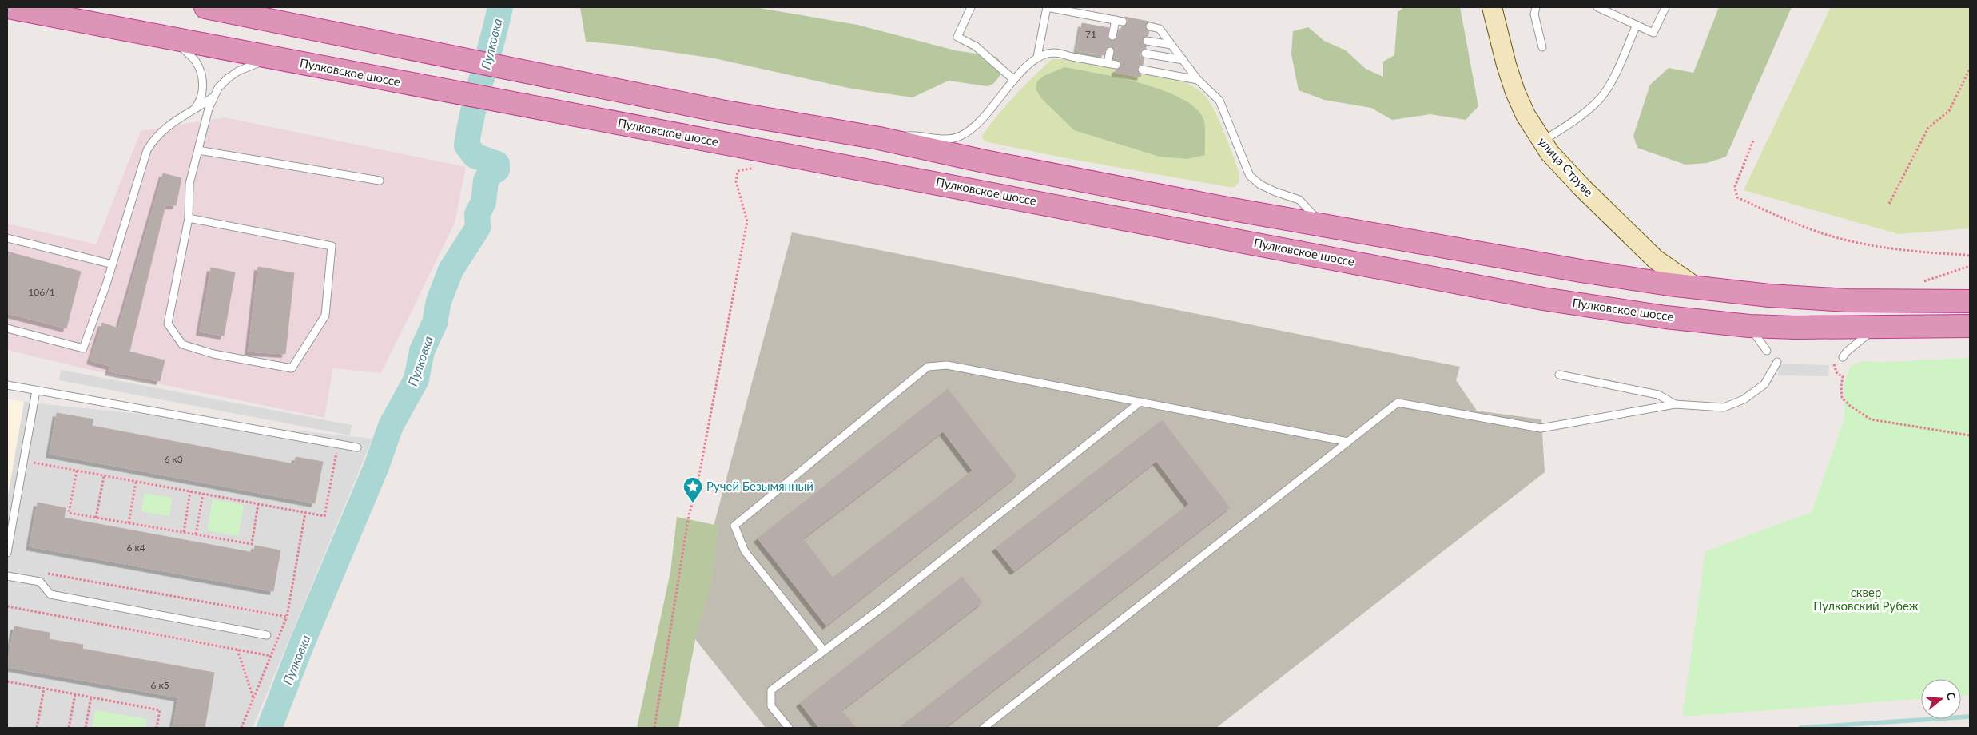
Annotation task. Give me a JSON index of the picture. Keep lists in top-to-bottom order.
{
  "streets": {
    "highway": ["Пулковское шоссе"],
    "street": ["улица Струве"]
  },
  "water": ["Пулковка"],
  "parks": ["сквер Пулковский Рубеж"],
  "places": {
    "place": ["Ручей Безымянный"]
  },
  "house_numbers": [
    "71",
    "106/1",
    "6 к3",
    "6 к4",
    "6 к5"
  ],
  "north": "right"
}
